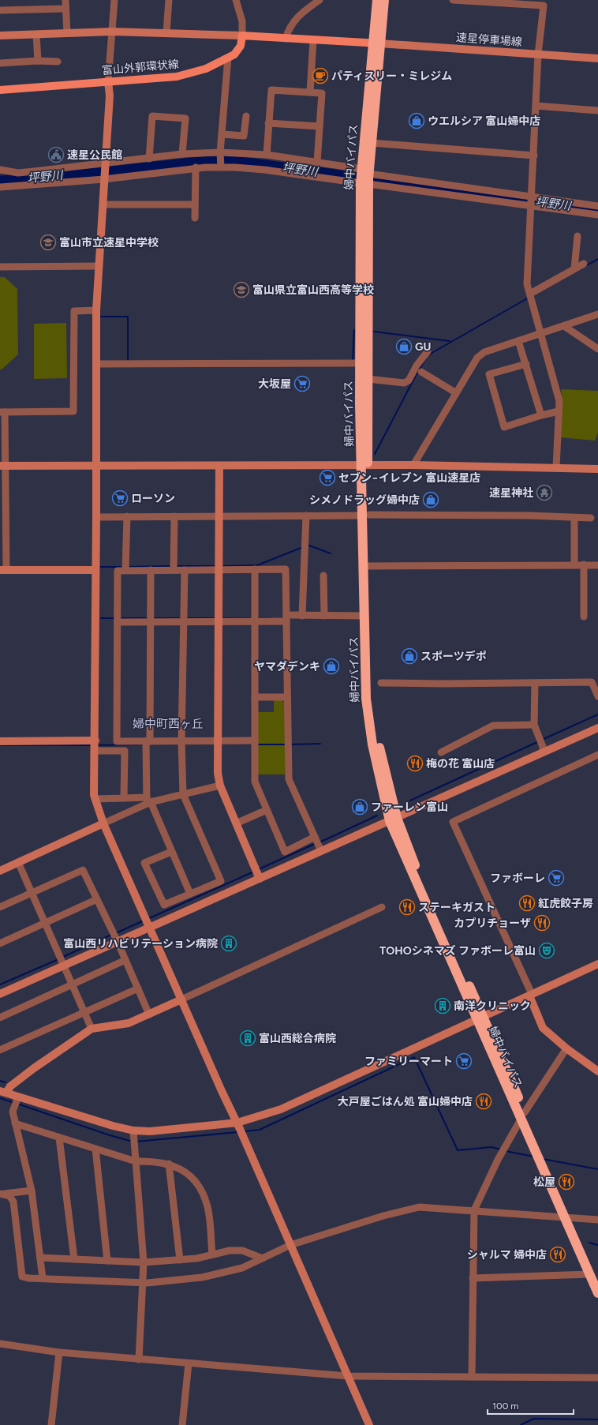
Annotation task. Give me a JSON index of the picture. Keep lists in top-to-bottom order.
{
  "streets": {
    "highway": ["婦中バイパス"],
    "main road": ["富山外郭環状線"],
    "street": ["速星停車場線"]
  },
  "crossings": [
    ["速星停車場線", "婦中バイパス"]
  ],
  "districts": ["婦中町西ヶ丘"],
  "water": ["坪野川"],
  "places": {
    "cafe": ["パティスリー・ミレジム"],
    "shop": [
      "ウエルシア 富山婦中店",
      "GU",
      "シメノドラッグ婦中店",
      "スポーツデポ",
      "ヤマダデンキ",
      "ファーレン富山"
    ],
    "public building": ["速星公民館"],
    "school or university": ["富山市立速星中学校", "富山県立富山西高等学校"],
    "supermarket": [
      "大坂屋",
      "セブン−イレブン 富山速星店",
      "ローソン",
      "ファボーレ",
      "ファミリーマート"
    ],
    "temple": ["速星神社"],
    "restaurant": [
      "梅の花 富山店",
      "紅虎餃子房",
      "ステーキガスト",
      "カプリチョーザ",
      "大戸屋ごはん処 富山婦中店",
      "松屋",
      "シャルマ 婦中店"
    ],
    "building": ["富山西リハビリテーション病院", "南洋クリニック", "富山西総合病院"],
    "theatre": ["TOHOシネマズ ファボーレ富山"]
  },
  "scale_bar": "100 m"
}
